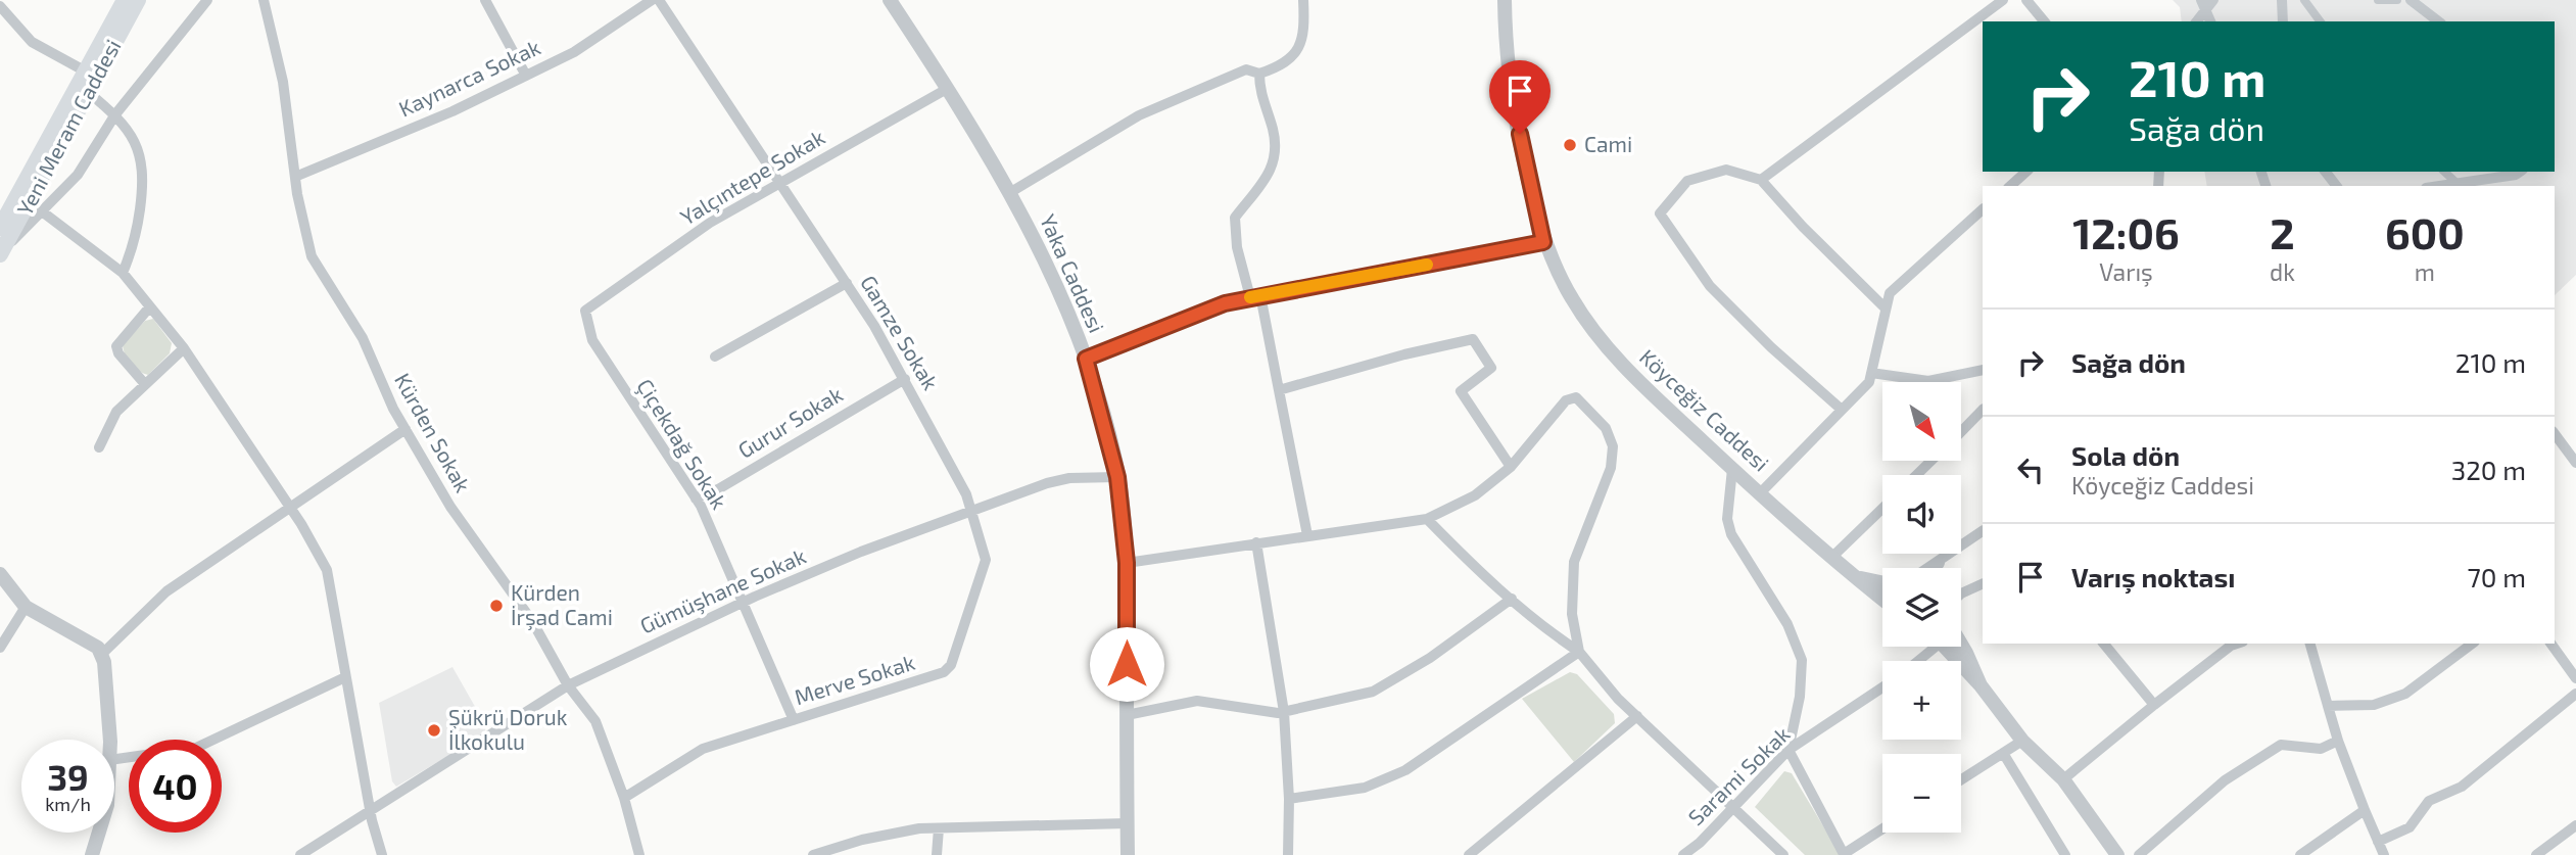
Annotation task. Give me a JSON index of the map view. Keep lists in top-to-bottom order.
{
  "streets": {
    "main road": ["Yeni Meram Caddesi"],
    "street": [
      "Kaynarca Sokak",
      "Yalçıntepe Sokak",
      "Yaka Caddesi",
      "Gamze Sokak",
      "Köyceğiz Caddesi",
      "Gurur Sokak",
      "Kürden Sokak",
      "Çiçekdağ Sokak",
      "Gümüşhane Sokak",
      "Merve Sokak",
      "Sarami Sokak"
    ]
  },
  "crossings": [
    ["Kaynarca Sokak", "Kürden Sokak"],
    ["Yalçıntepe Sokak", "Yaka Caddesi"],
    ["Yalçıntepe Sokak", "Gamze Sokak"],
    ["Yalçıntepe Sokak", "Çiçekdağ Sokak"],
    ["Yaka Caddesi", "Gümüşhane Sokak"],
    ["Gamze Sokak", "Gurur Sokak"],
    ["Gamze Sokak", "Gümüşhane Sokak"],
    ["Gamze Sokak", "Merve Sokak"],
    ["Gurur Sokak", "Çiçekdağ Sokak"],
    ["Kürden Sokak", "Gümüşhane Sokak"],
    ["Kürden Sokak", "Merve Sokak"],
    ["Çiçekdağ Sokak", "Gümüşhane Sokak"],
    ["Çiçekdağ Sokak", "Merve Sokak"],
    ["Gümüşhane Sokak", "Merve Sokak"]
  ],
  "places": ["Cami", "Kürden İrşad Cami", "Şükrü Doruk İlkokulu"],
  "north": "bottom right",
  "page": {
    "turn": ["210 m", "Sağa dön"],
    "eta": [
      "12:06",
      "Varış",
      "2",
      "dk",
      "600",
      "m"
    ],
    "list": [
      {
        "name": "Sağa dön",
        "value": "210 m"
      },
      {
        "name": "Sola dön",
        "note": "Köyceğiz Caddesi",
        "value": "320 m"
      },
      {
        "name": "Varış noktası",
        "value": "70 m"
      }
    ],
    "map_buttons": ["+", "−"],
    "speed": "39 km/h",
    "limit": "40"
  }
}
